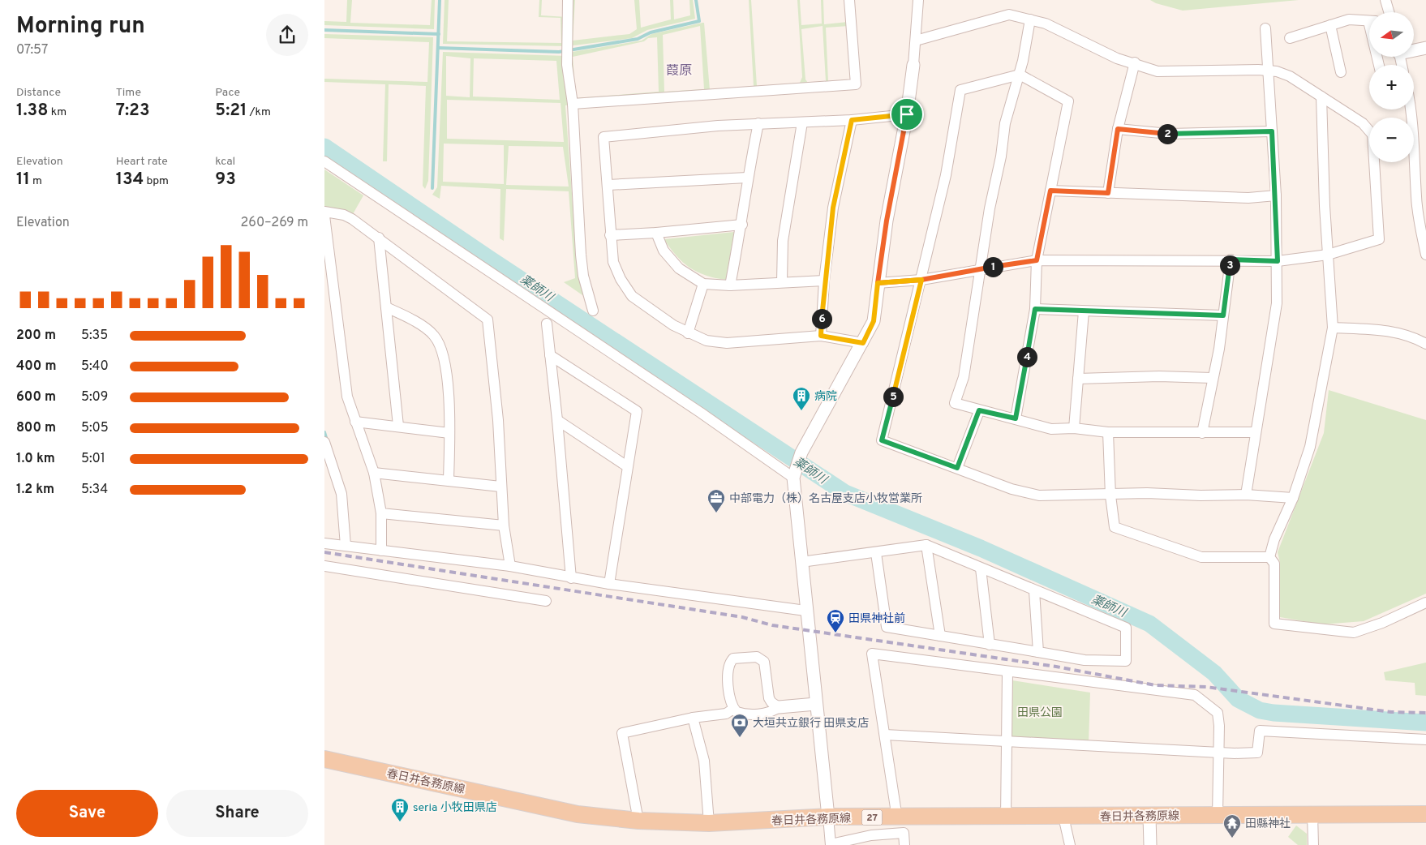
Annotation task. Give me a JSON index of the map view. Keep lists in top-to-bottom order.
{
  "streets": {
    "main road": ["春日井各務原線", "27"]
  },
  "districts": ["葭原"],
  "water": ["薬師川"],
  "parks": ["田県公園"],
  "places": {
    "building": ["病院", "seria 小牧田県店"],
    "office": ["中部電力（株）名古屋支店小牧営業所"],
    "station": ["田県神社前"],
    "bank": ["大垣共立銀行 田県支店"],
    "temple": ["田縣神社"]
  },
  "north": "left",
  "page": {
    "heading": ["Morning run", "07:57"],
    "map_buttons": ["+", "−"],
    "stats": [
      ["Distance", "1.38 km"],
      ["Time", "7:23"],
      ["Pace", "5:21 /km"],
      ["Elevation", "11 m"],
      ["Heart rate", "134 bpm"],
      ["kcal", "93"]
    ],
    "pins": [
      "2",
      "3",
      "1",
      "6",
      "4",
      "5"
    ],
    "chart": ["Elevation", "260–269 m"],
    "list": [
      {
        "name": "200 m",
        "note": "5:35"
      },
      {
        "name": "400 m",
        "note": "5:40"
      },
      {
        "name": "600 m",
        "note": "5:09"
      },
      {
        "name": "800 m",
        "note": "5:05"
      },
      {
        "name": "1.0 km",
        "note": "5:01"
      },
      {
        "name": "1.2 km",
        "note": "5:34"
      }
    ],
    "buttons": ["Save", "Share"]
  }
}
